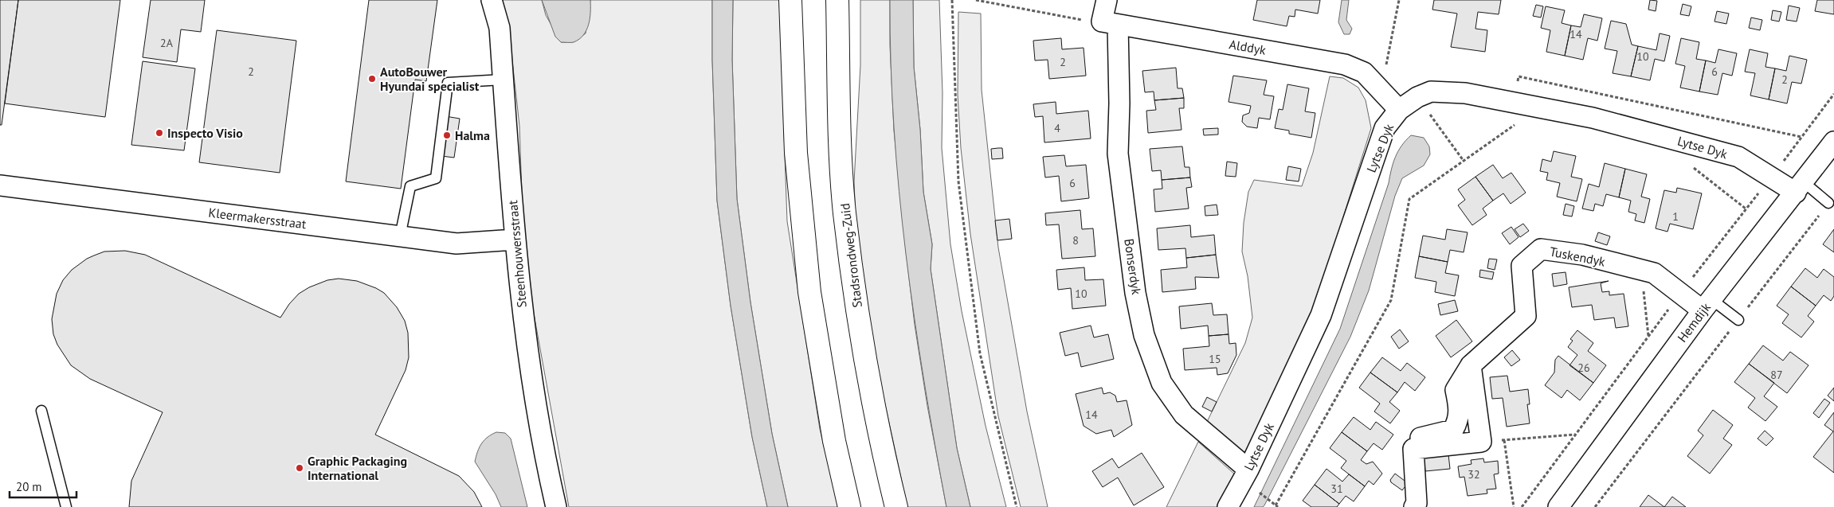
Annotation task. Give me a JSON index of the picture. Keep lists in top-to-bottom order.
{
  "streets": {
    "main road": ["Stadsrondweg-Zuid"],
    "street": [
      "Alddyk",
      "Lytse Dyk",
      "Kleermakersstraat",
      "Steenhouwersstraat",
      "Tuskendyk",
      "Bonserdyk",
      "Hemdijk"
    ]
  },
  "crossings": [
    ["Alddyk", "Lytse Dyk"],
    ["Alddyk", "Bonserdyk"],
    ["Lytse Dyk", "Bonserdyk"],
    ["Lytse Dyk", "Hemdijk"],
    ["Kleermakersstraat", "Steenhouwersstraat"],
    ["Tuskendyk", "Hemdijk"]
  ],
  "places": [
    "AutoBouwer Hyundai specialist",
    "Inspecto Visio",
    "Halma",
    "Graphic Packaging International"
  ],
  "house_numbers": [
    "14",
    "2A",
    "10",
    "2",
    "2",
    "6",
    "2",
    "4",
    "6",
    "1",
    "8",
    "10",
    "15",
    "26",
    "87",
    "14",
    "32",
    "31"
  ],
  "scale_bar": "20 m"
}
